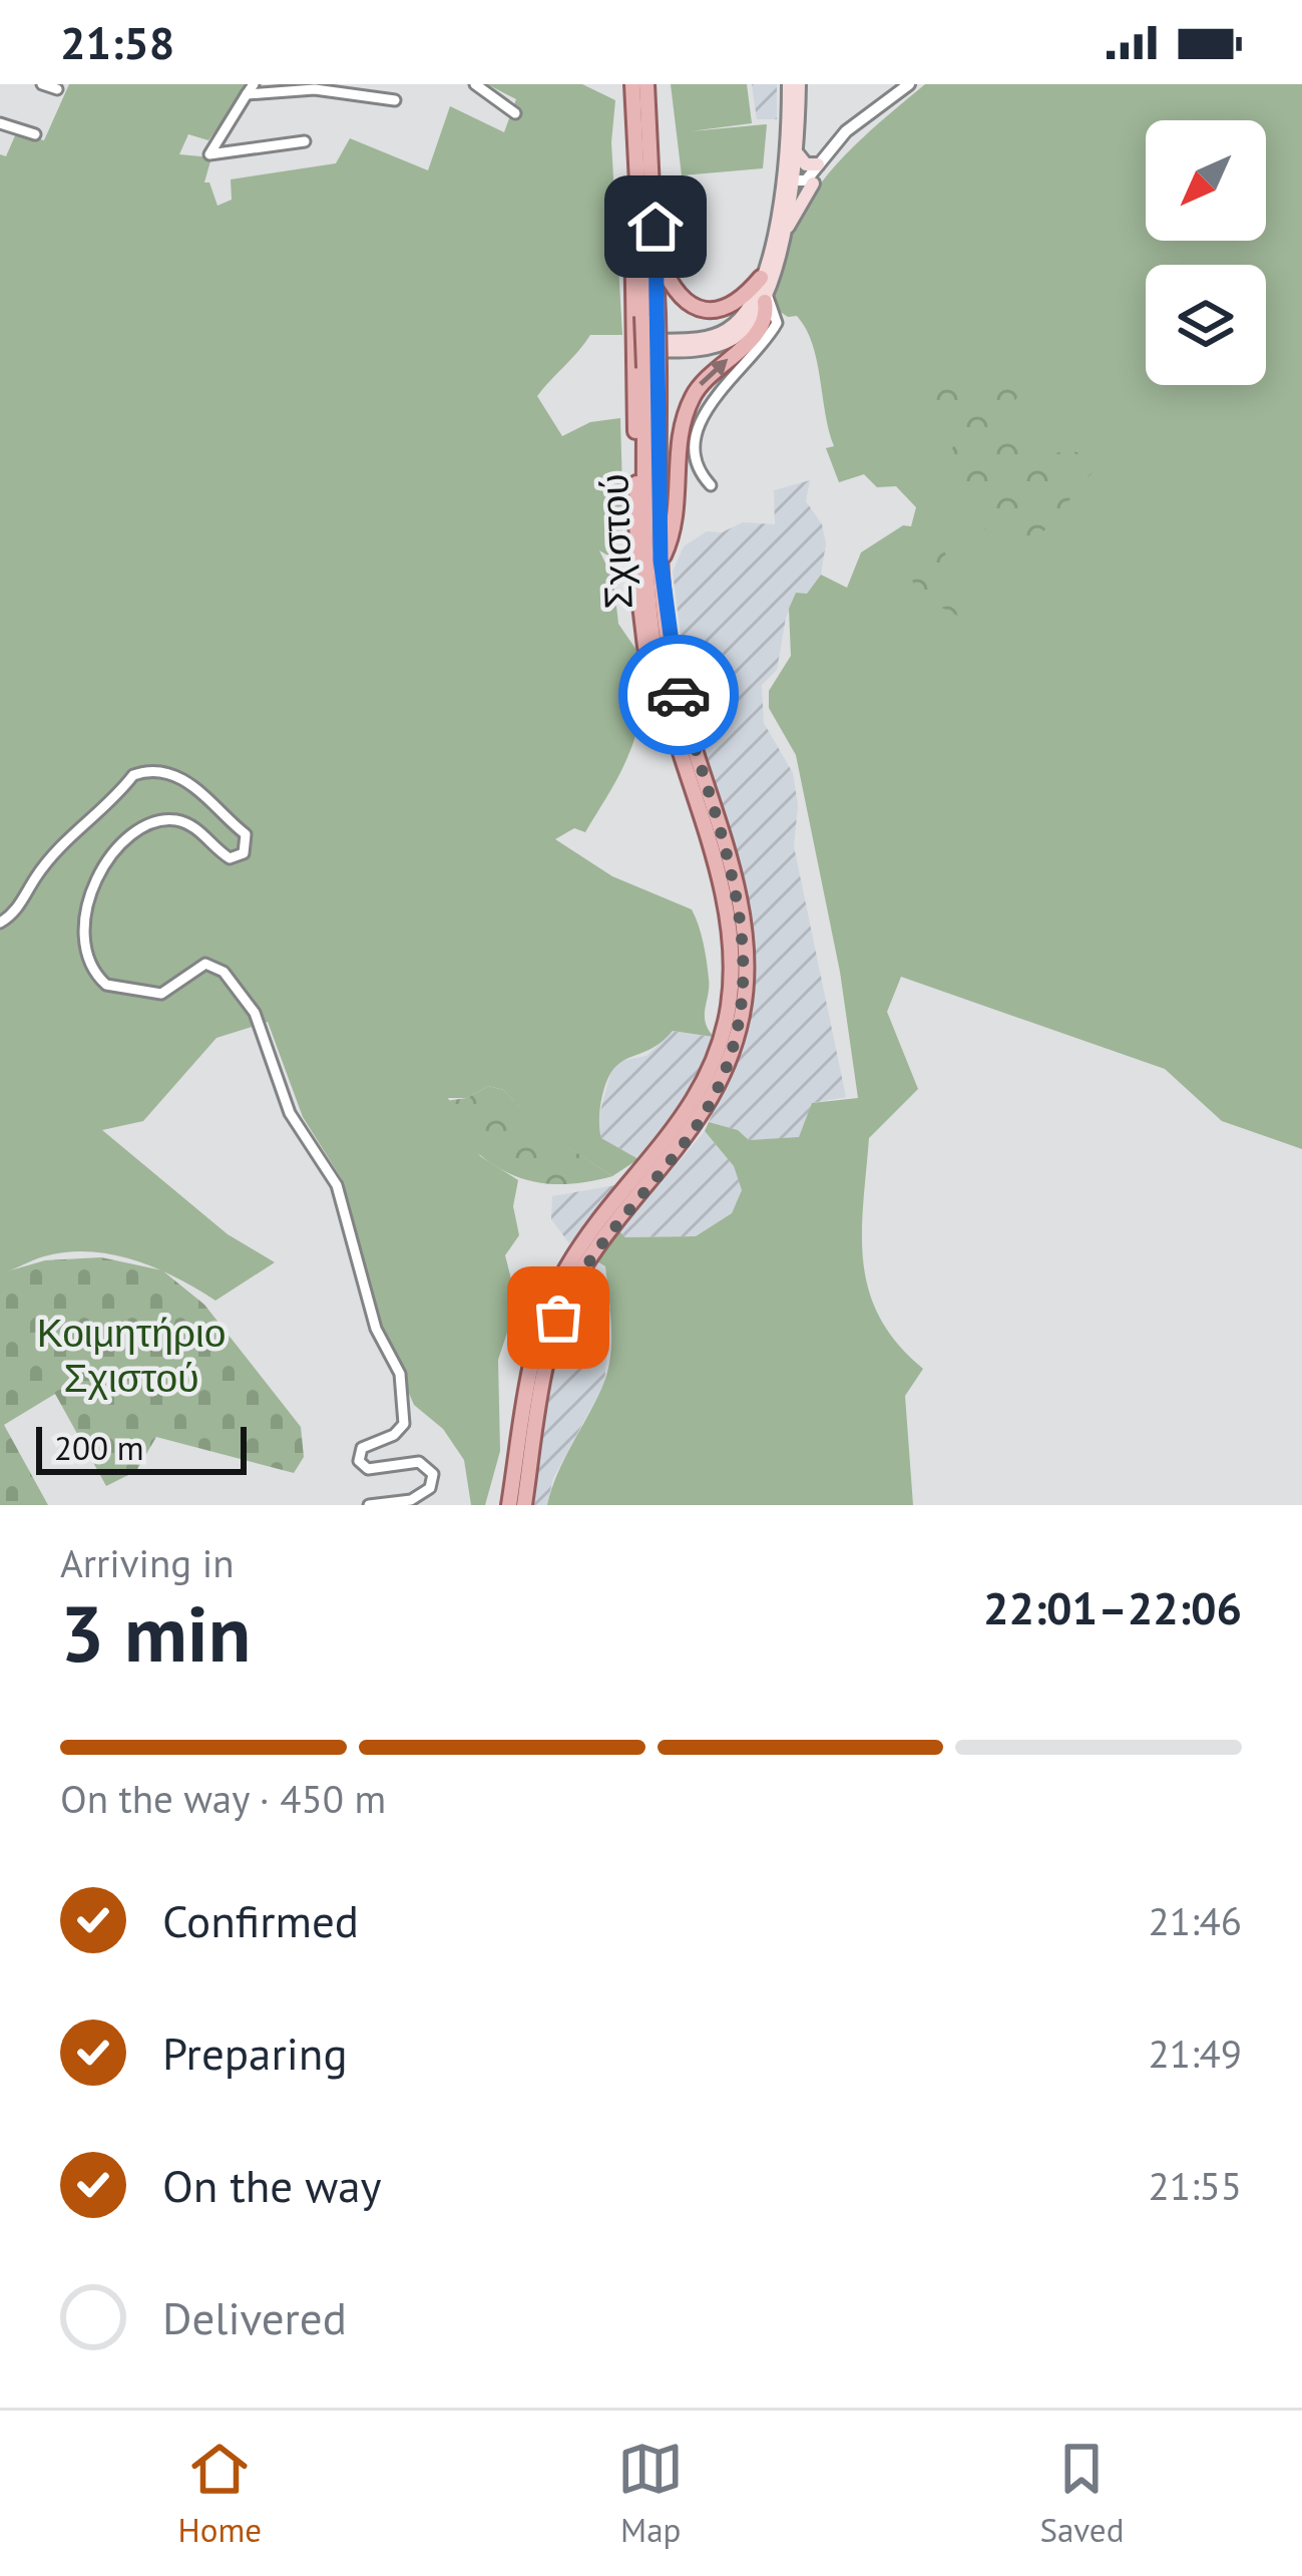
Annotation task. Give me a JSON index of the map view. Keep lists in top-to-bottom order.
{
  "streets": {
    "main road": ["Σχιστού"]
  },
  "parks": ["Κοιμητήριο Σχιστού"],
  "scale_bar": "200 m",
  "north": "bottom left",
  "page": {
    "status": "21:58",
    "scale": "200 m",
    "heading": ["3 min", "Arriving in", "22:01–22:06"],
    "bar": "On the way · 450 m",
    "list": [
      ["Confirmed", "21:46"],
      ["Preparing", "21:49"],
      ["On the way", "21:55"],
      "Delivered"
    ],
    "tabs": ["Home", "Map", "Saved"]
  }
}
